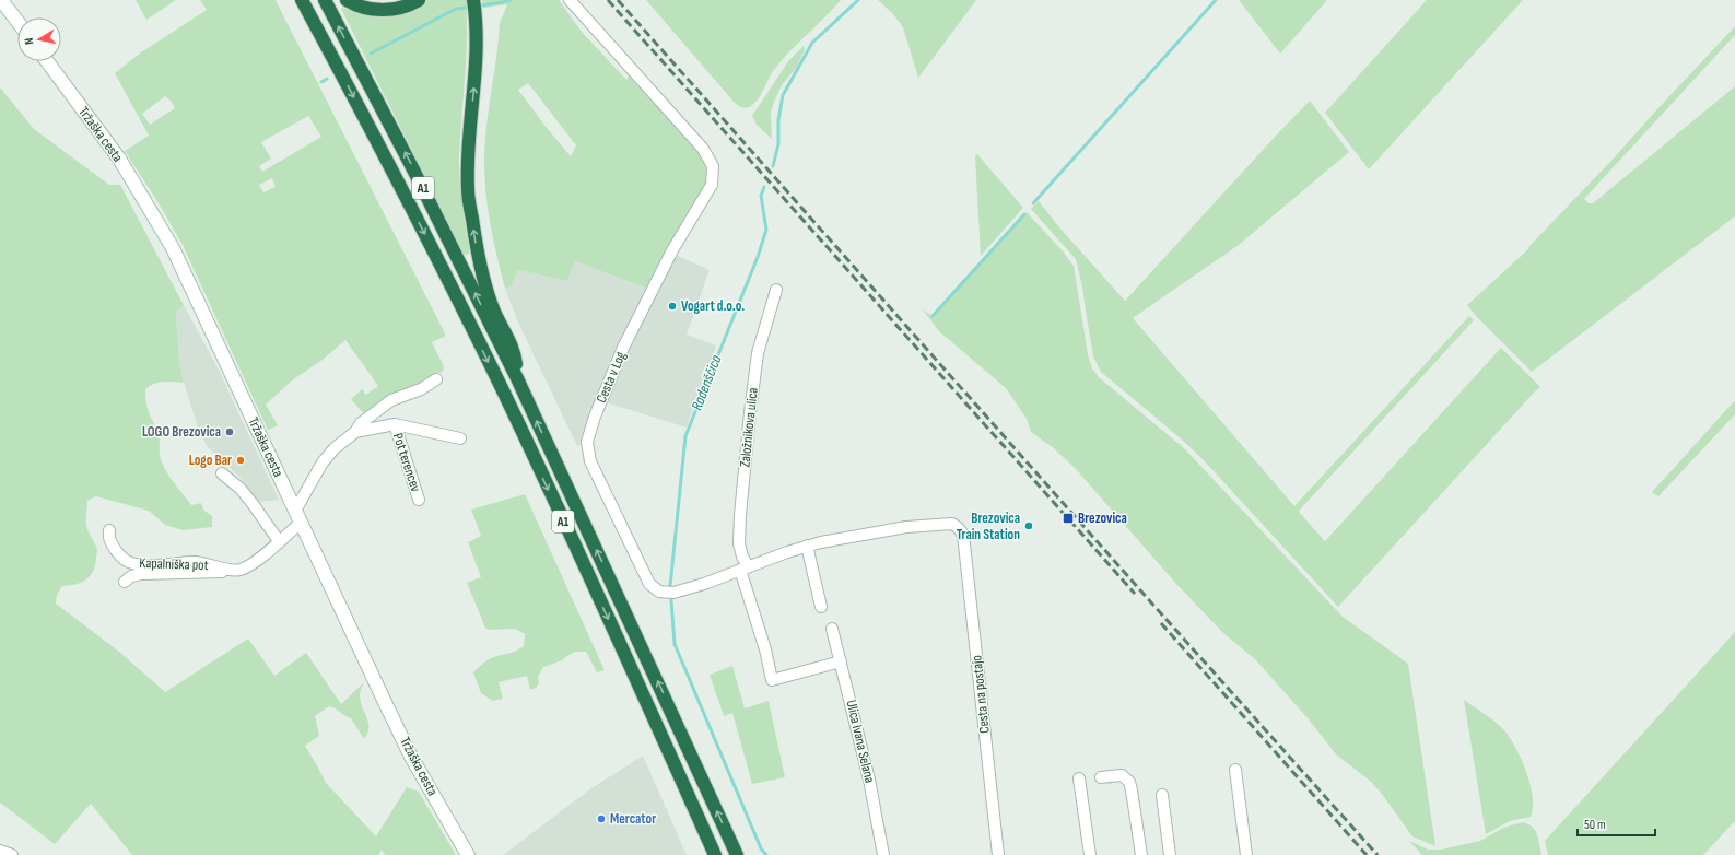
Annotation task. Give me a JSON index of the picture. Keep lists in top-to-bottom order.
{
  "streets": {
    "highway": ["A1"],
    "main road": ["Tržaška cesta"],
    "street": [
      "Cesta v Log",
      "Založnikova ulica",
      "Pot terencev",
      "Kapalniška pot",
      "Cesta na postajo",
      "Ulica Ivana Selana"
    ]
  },
  "crossings": [
    ["Tržaška cesta", "Kapalniška pot"],
    ["Cesta v Log", "Založnikova ulica"],
    ["Založnikova ulica", "Ulica Ivana Selana"]
  ],
  "water": ["Radenščica"],
  "places": {
    "other": [
      "Vogart d.o.o.",
      "LOGO Brezovica",
      "Logo Bar",
      "Brezovica Train Station",
      "Mercator"
    ],
    "transit": ["Brezovica"]
  },
  "scale_bar": "50 m",
  "north": "left"
}
